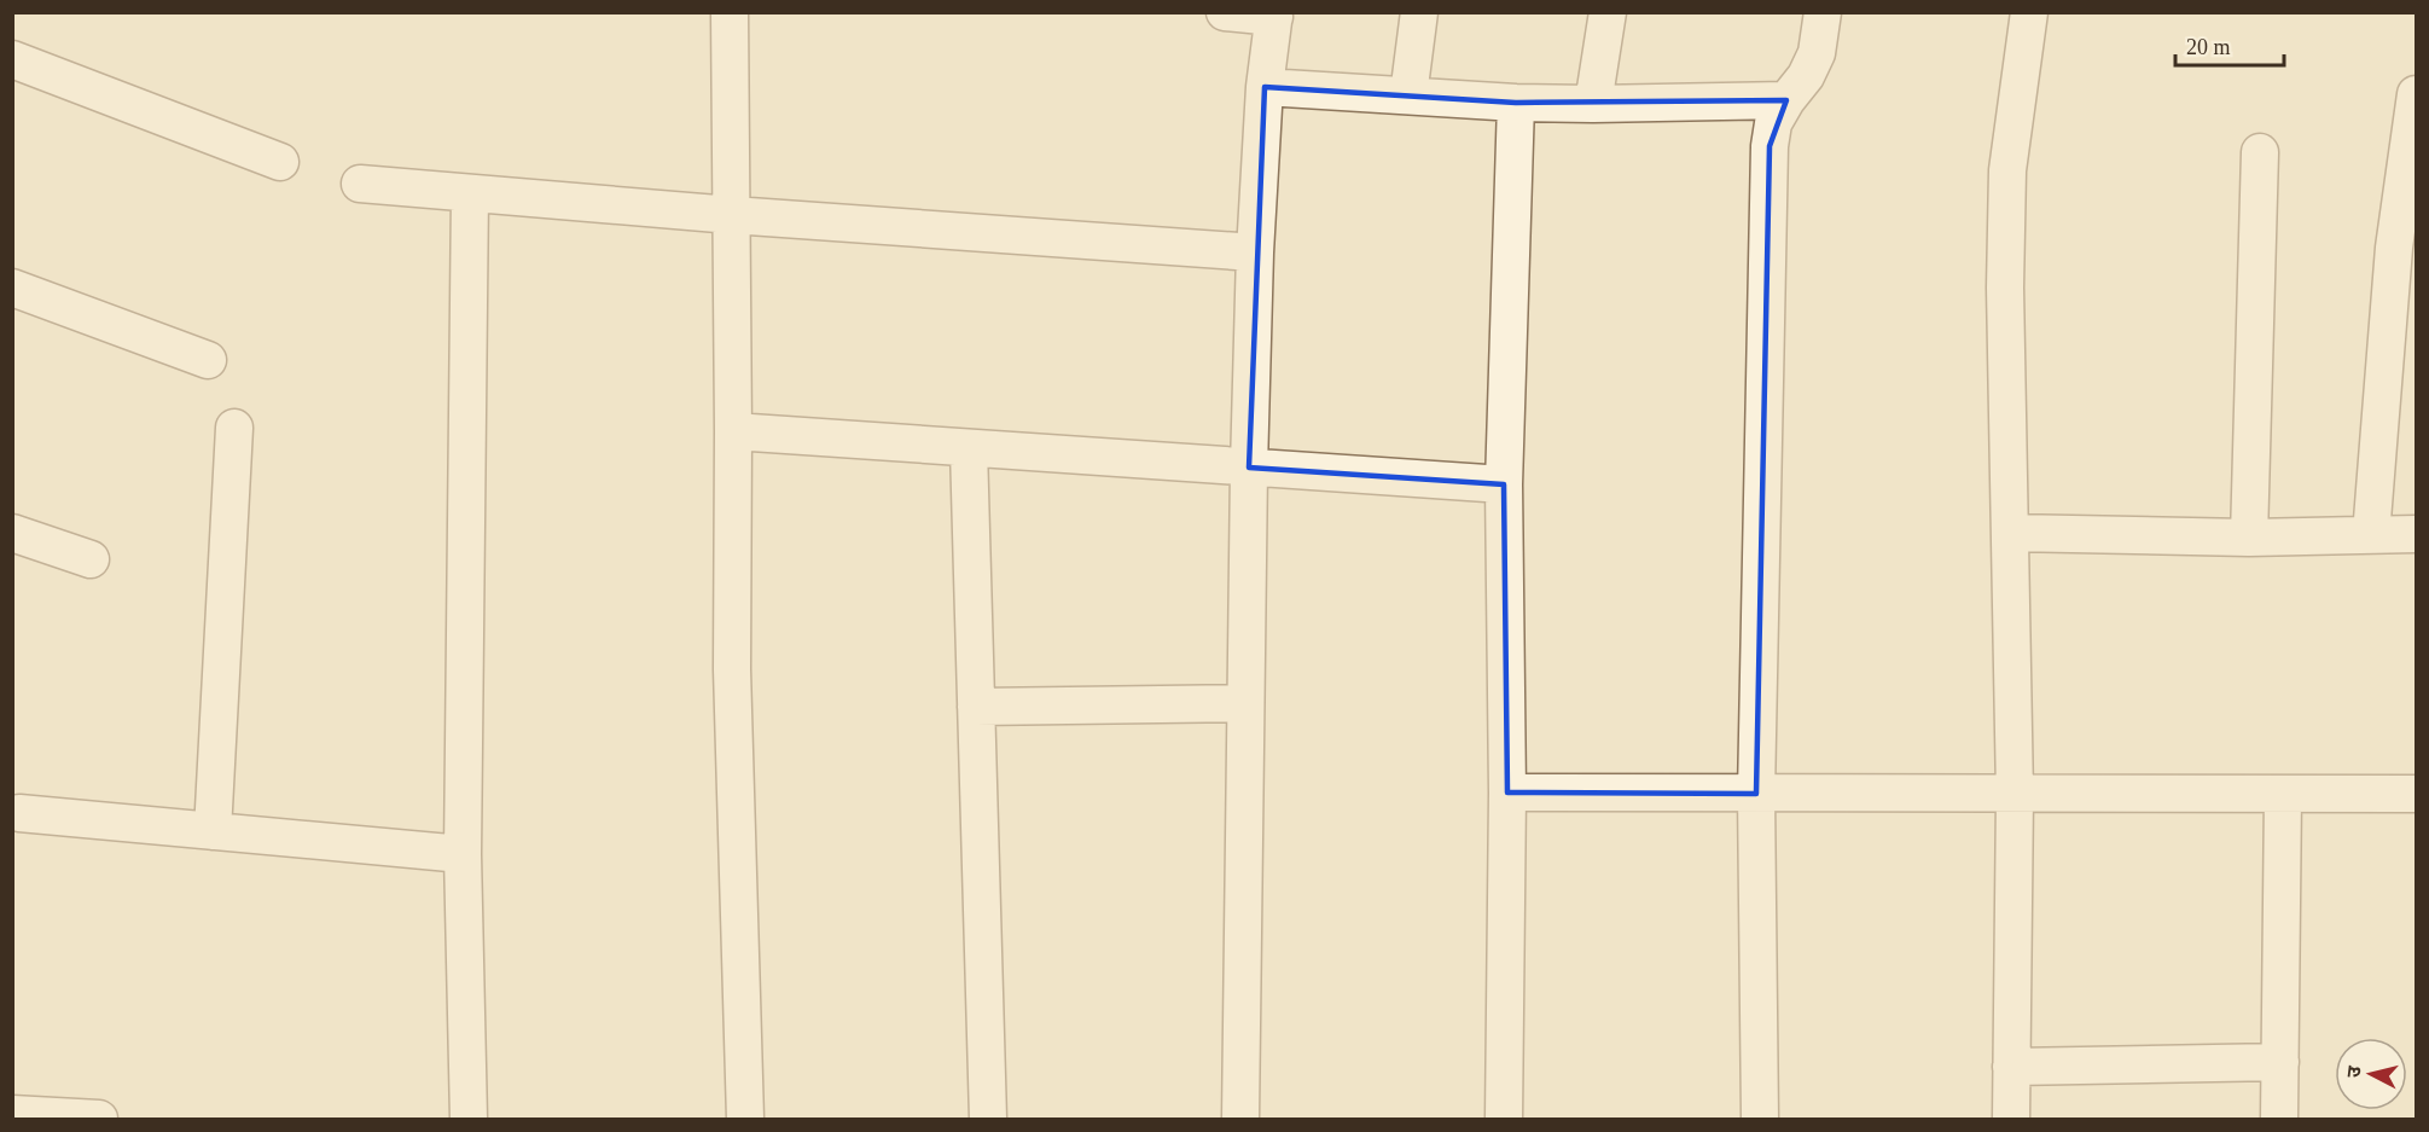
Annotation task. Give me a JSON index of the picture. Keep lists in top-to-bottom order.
{
  "scale_bar": "20 m",
  "north": "left"
}
